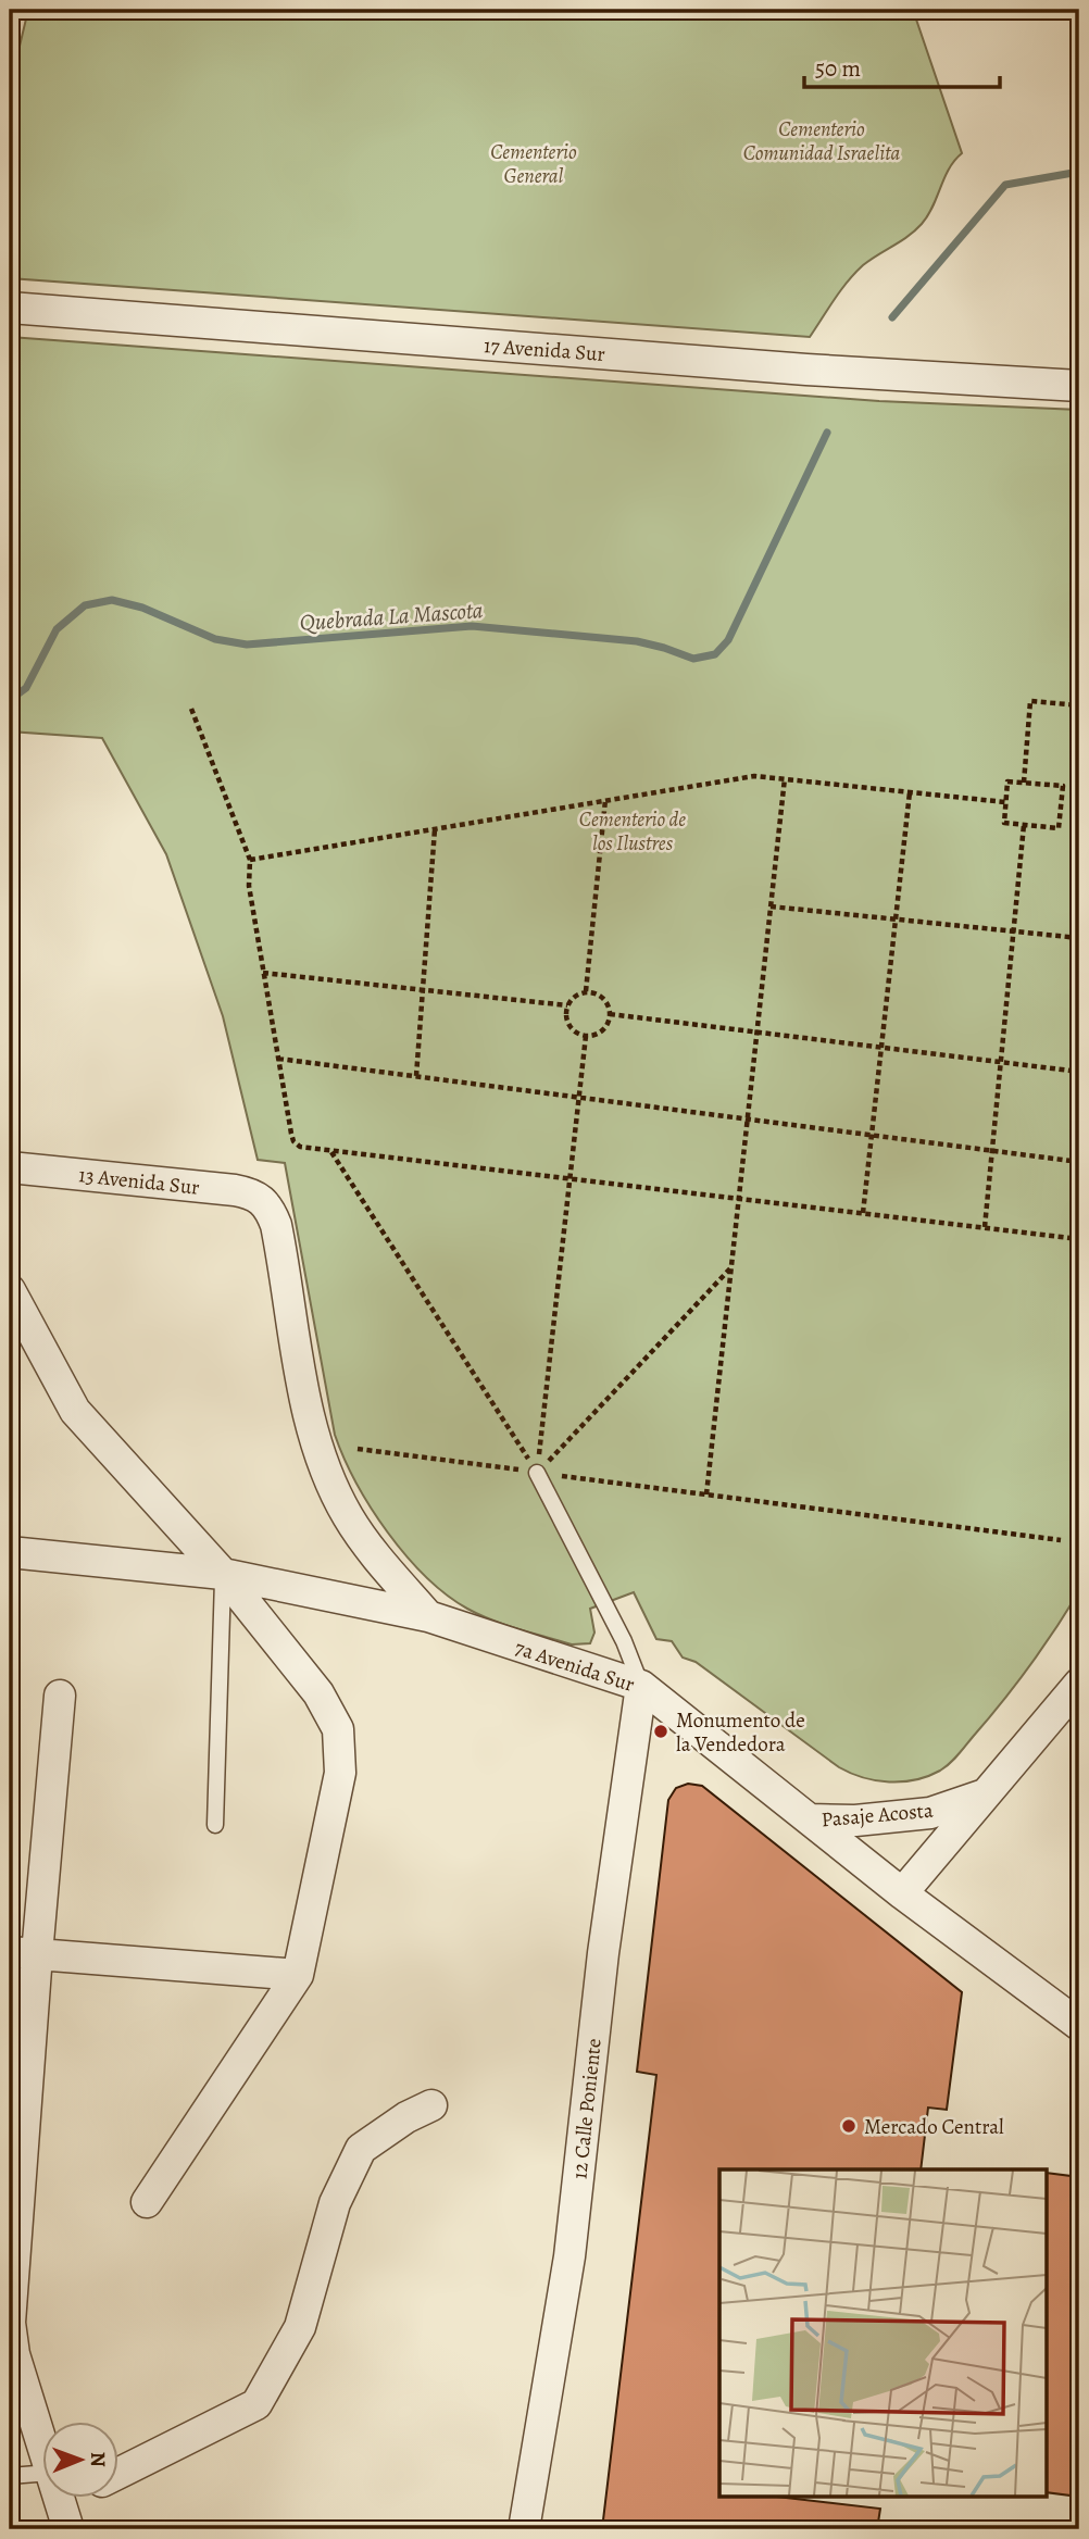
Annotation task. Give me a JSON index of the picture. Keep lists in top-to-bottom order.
{
  "streets": {
    "street": [
      "17 Avenida Sur",
      "13 Avenida Sur",
      "7a Avenida Sur",
      "Pasaje Acosta",
      "12 Calle Poniente"
    ]
  },
  "crossings": [
    ["13 Avenida Sur", "7a Avenida Sur"],
    ["7a Avenida Sur", "Pasaje Acosta"],
    ["7a Avenida Sur", "12 Calle Poniente"]
  ],
  "water": ["Quebrada La Mascota"],
  "parks": ["Cementerio Comunidad Israelita", "Cementerio General", "Cementerio de los Ilustres"],
  "places": ["Monumento de la Vendedora", "Mercado Central"],
  "scale_bar": "50 m",
  "north": "right"
}
